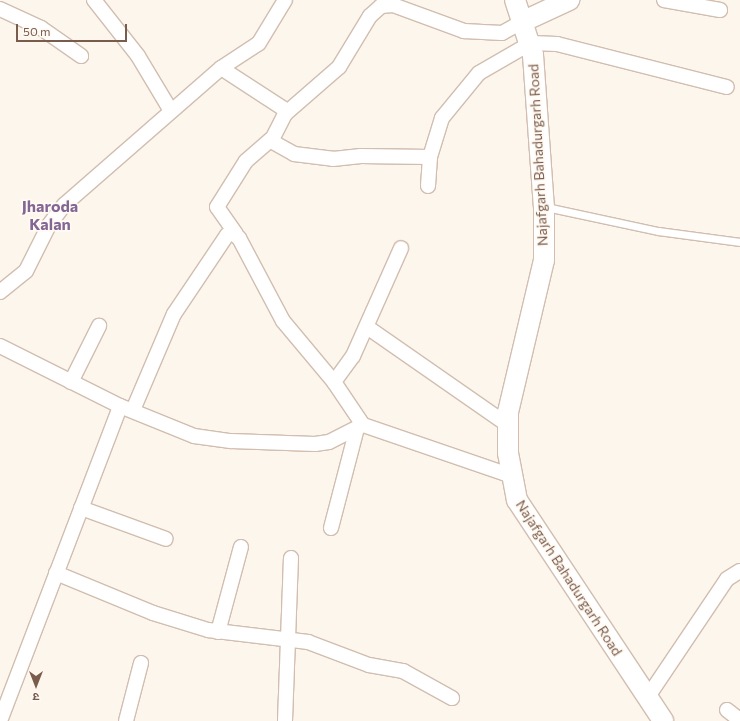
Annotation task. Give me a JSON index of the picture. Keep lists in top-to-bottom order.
{
  "streets": {
    "main road": ["Najafgarh Bahadurgarh Road"]
  },
  "districts": ["Jharoda Kalan"],
  "scale_bar": "50 m",
  "north": "bottom"
}
